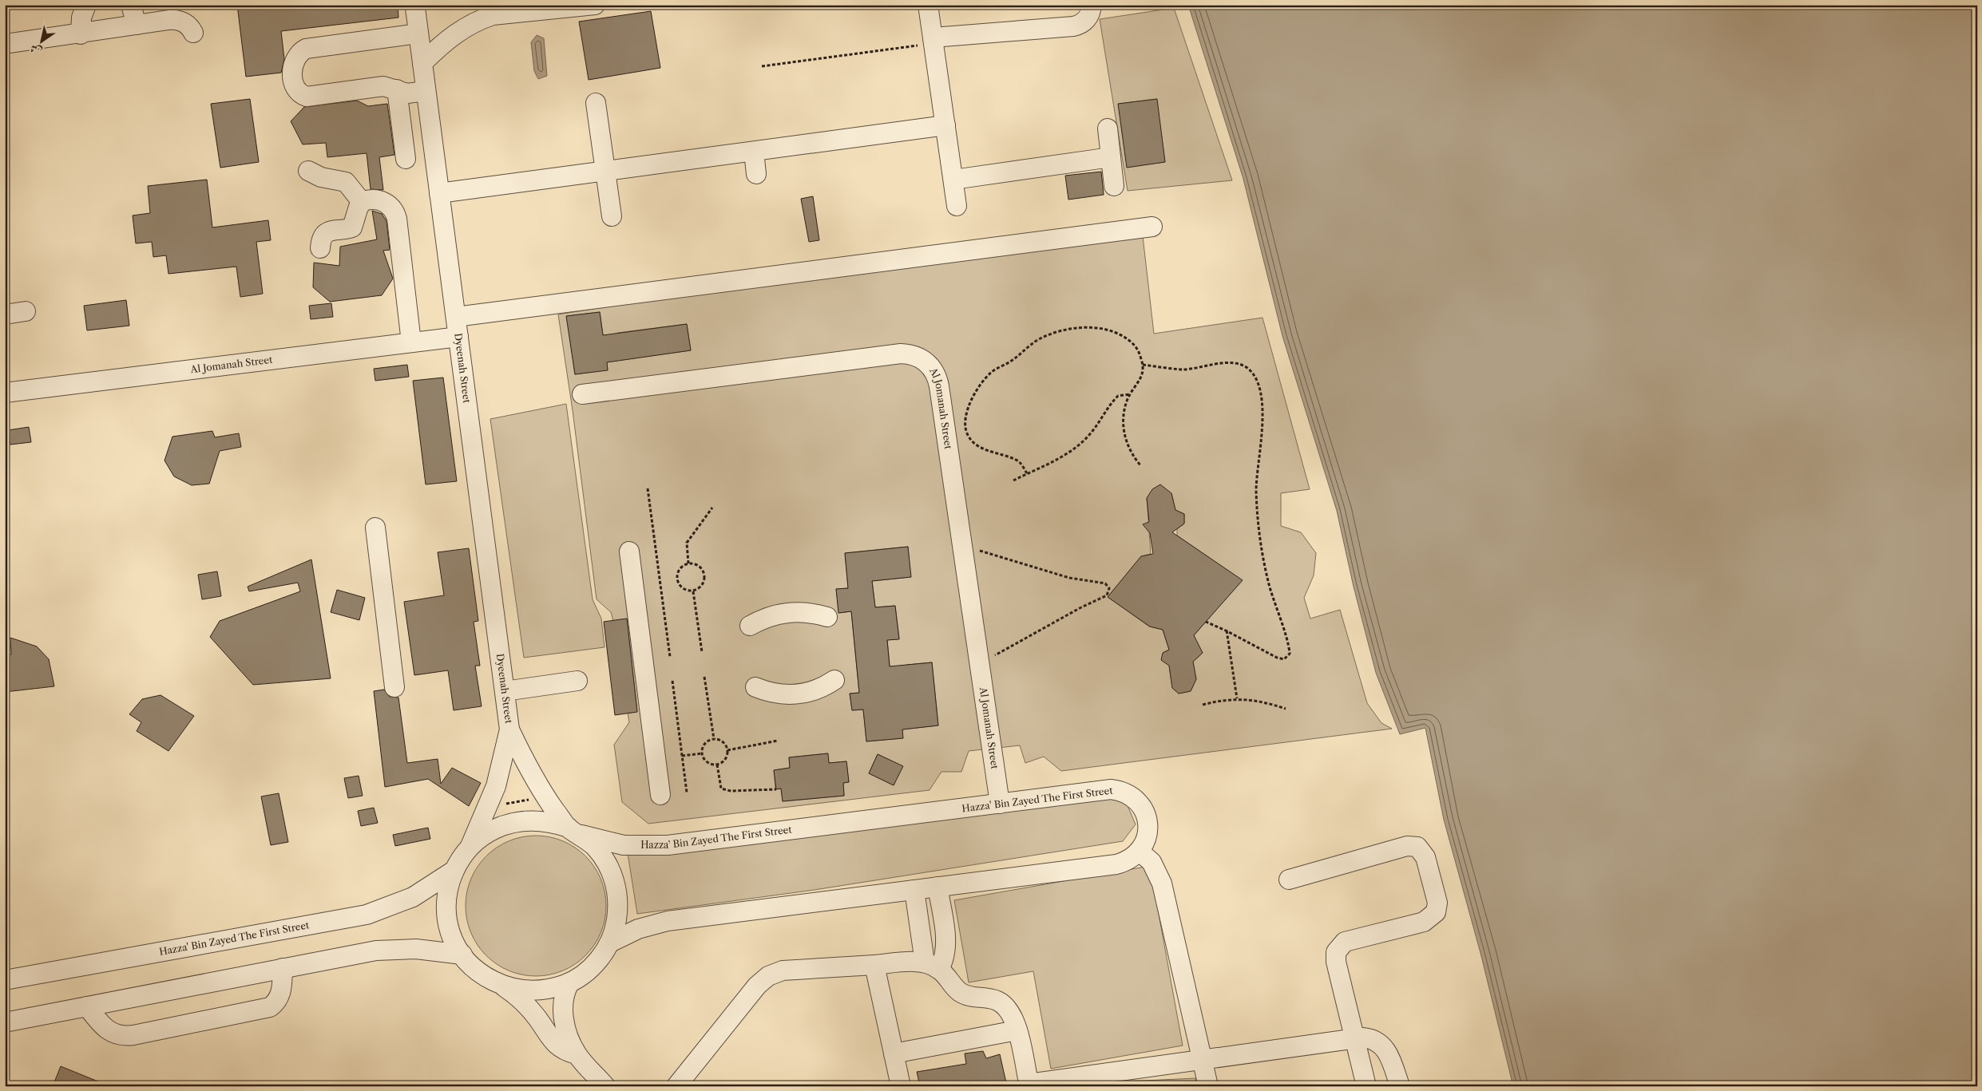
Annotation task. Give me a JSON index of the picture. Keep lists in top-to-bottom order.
{
  "streets": {
    "street": ["Al Jomanah Street", "Dyeenah Street", "Hazza' Bin Zayed The First Street"]
  },
  "crossings": [
    ["Al Jomanah Street", "Dyeenah Street"],
    ["Al Jomanah Street", "Hazza' Bin Zayed The First Street"],
    ["Dyeenah Street", "Hazza' Bin Zayed The First Street"]
  ],
  "north": "bottom left"
}
